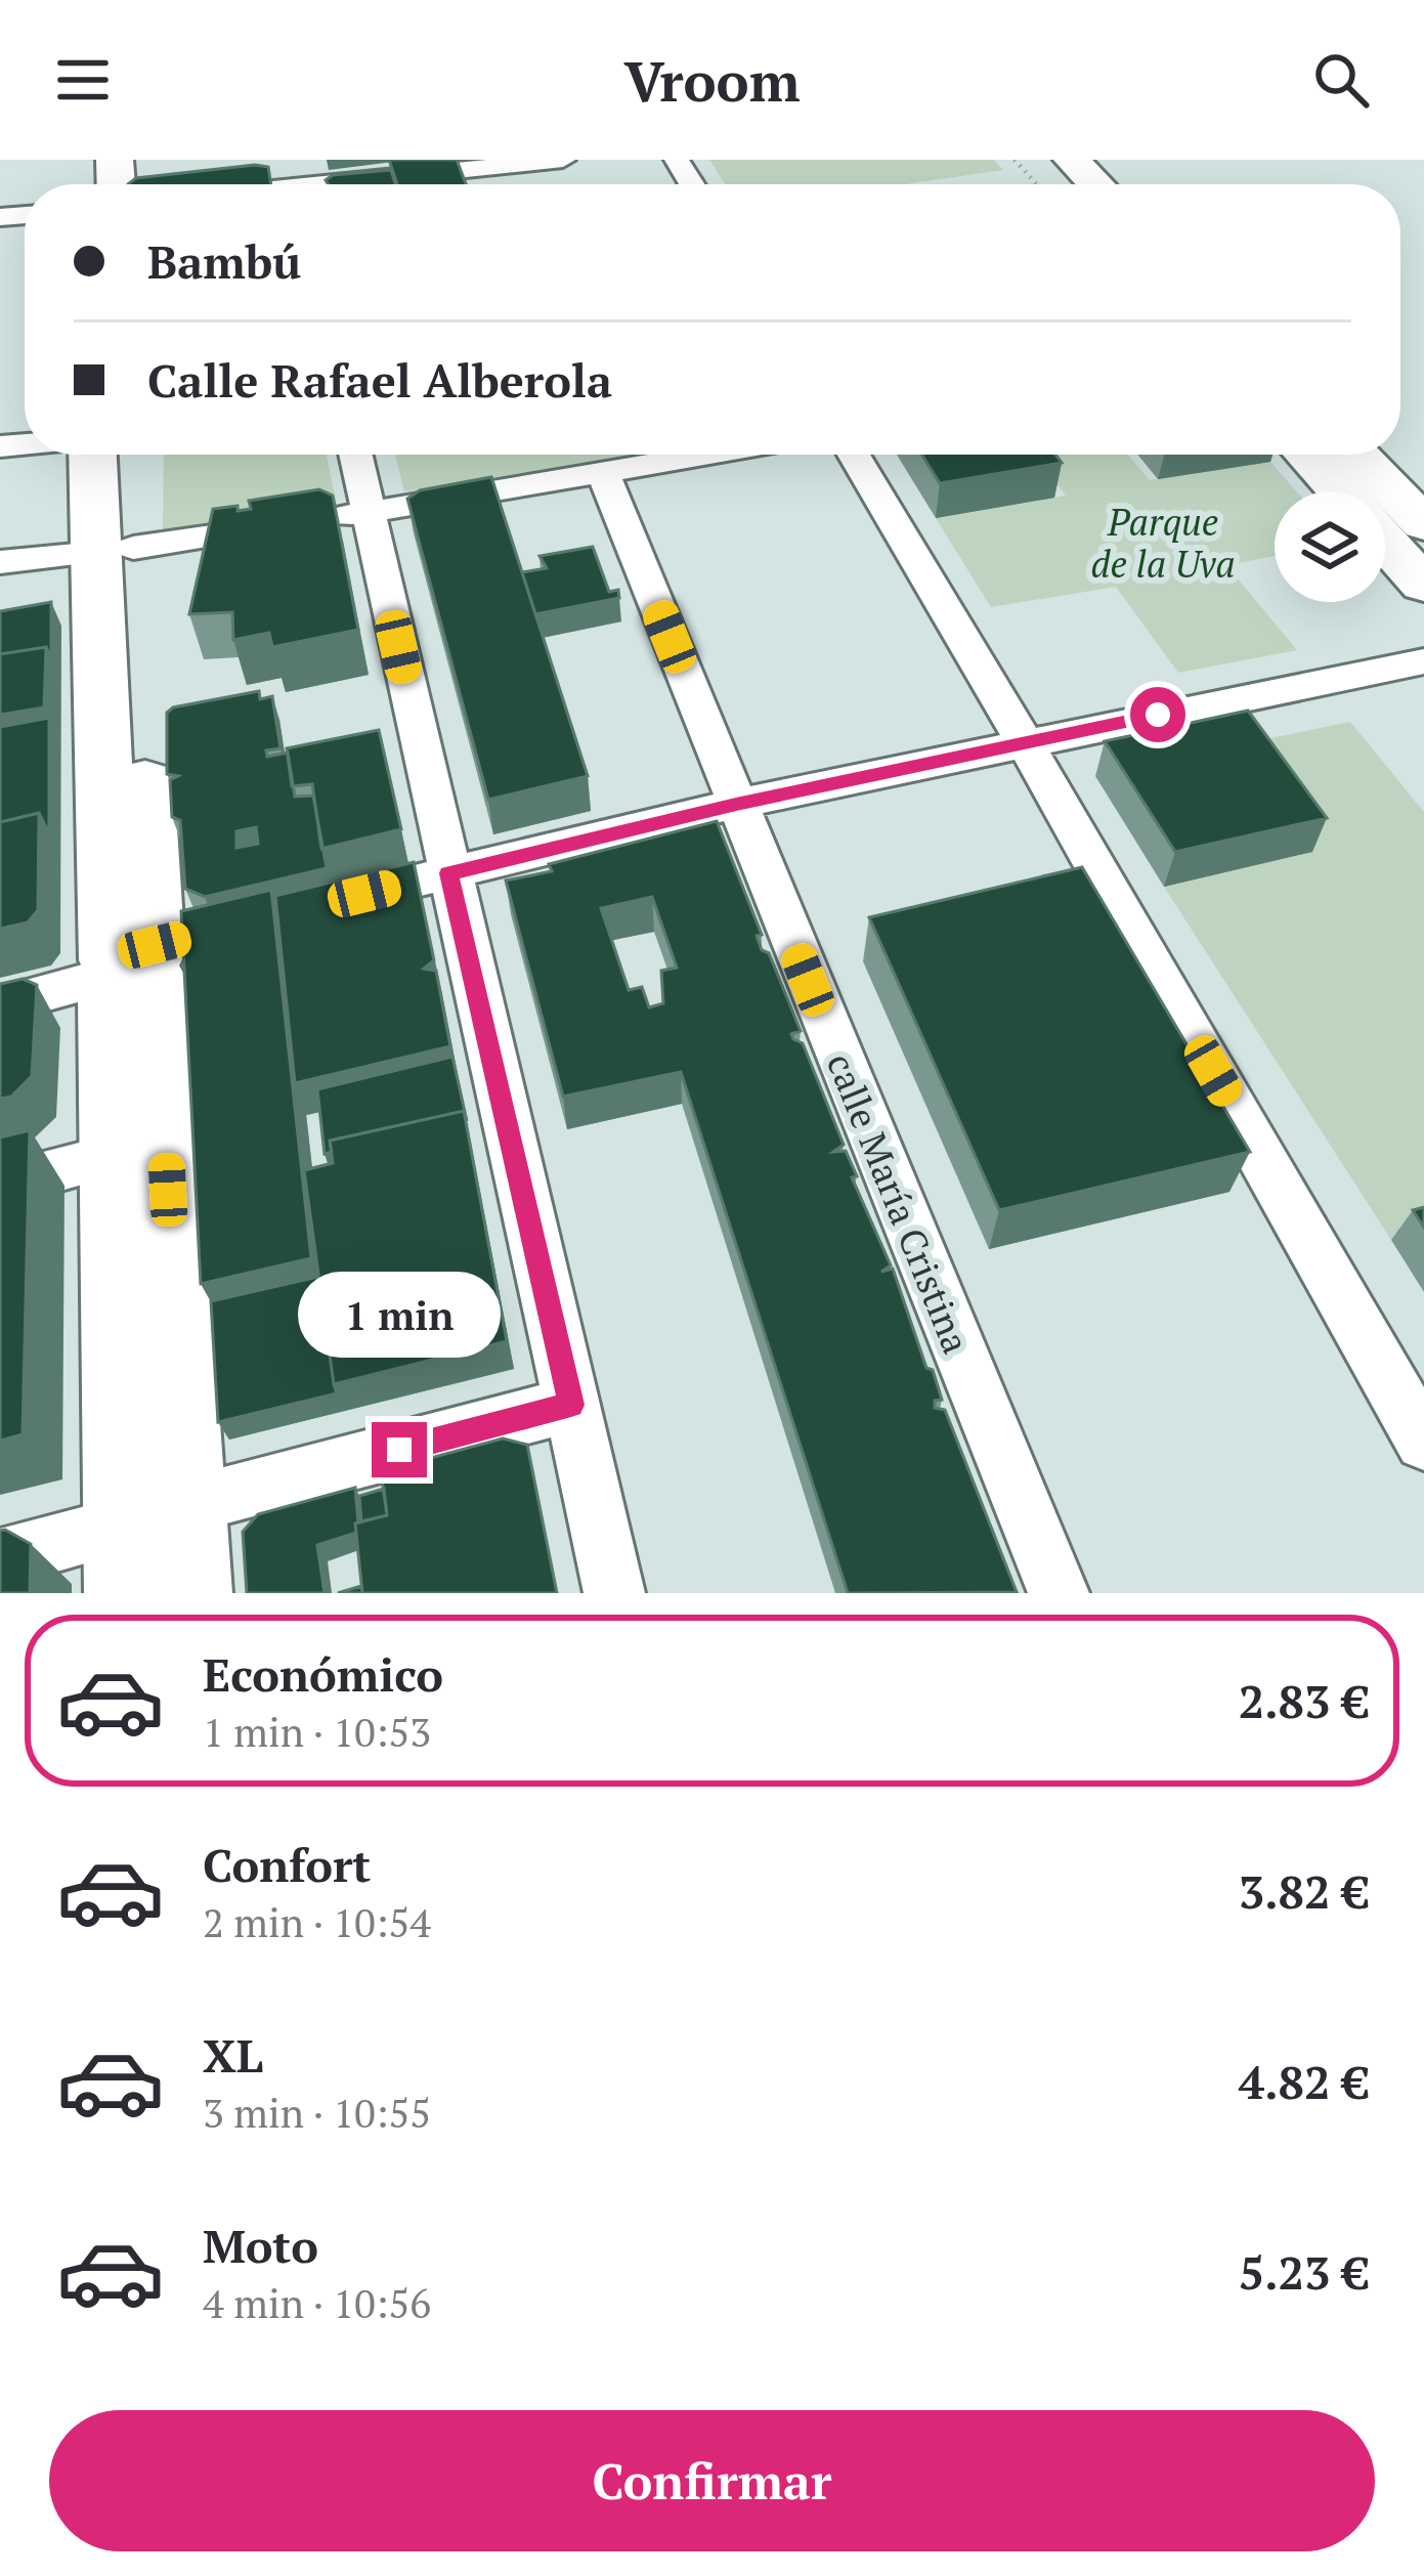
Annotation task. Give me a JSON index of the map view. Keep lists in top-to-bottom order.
{
  "streets": {
    "street": ["calle María Cristina"]
  },
  "parks": ["Parque de la Uva"],
  "page": {
    "header": "Vroom",
    "banner": ["Bambú", "Calle Rafael Alberola"],
    "bubble": "1 min",
    "list": [
      {
        "name": "Económico",
        "note": "1 min · 10:53",
        "value": "2.83 €"
      },
      {
        "name": "Confort",
        "note": "2 min · 10:54",
        "value": "3.82 €"
      },
      {
        "name": "XL",
        "note": "3 min · 10:55",
        "value": "4.82 €"
      },
      {
        "name": "Moto",
        "note": "4 min · 10:56",
        "value": "5.23 €"
      }
    ],
    "buttons": "Confirmar"
  }
}
